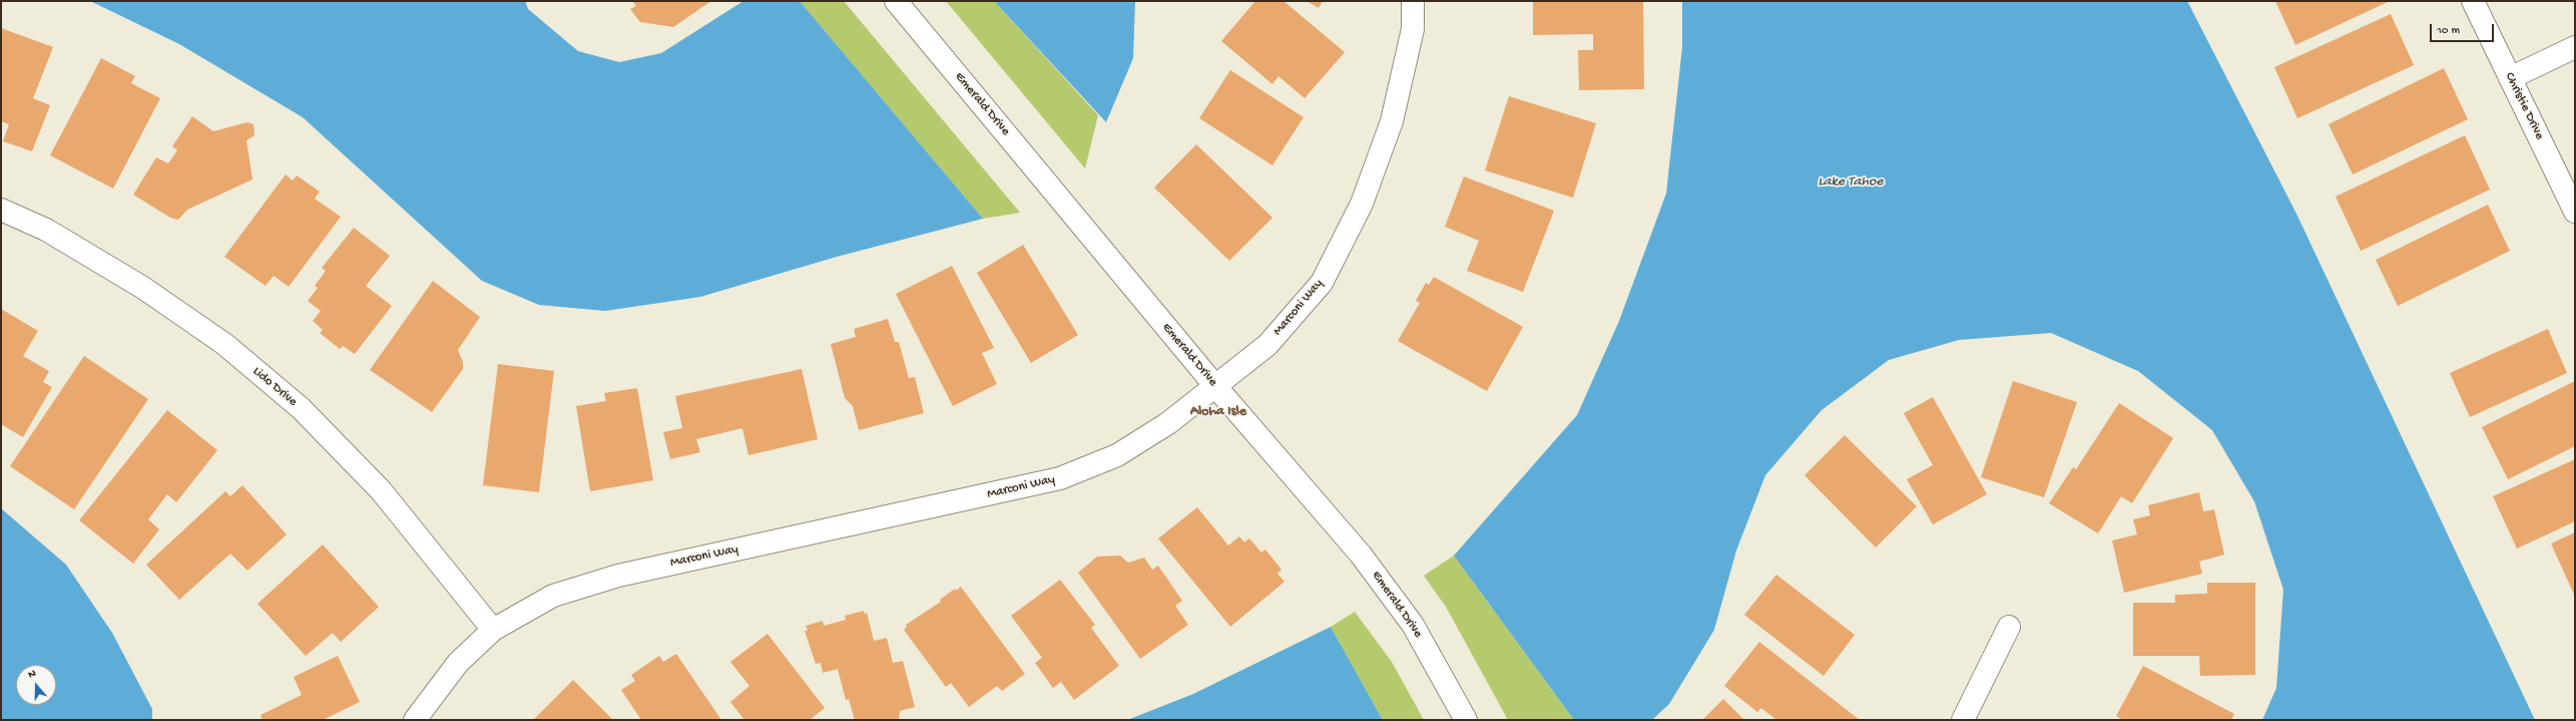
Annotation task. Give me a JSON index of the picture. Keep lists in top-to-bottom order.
{
  "streets": {
    "street": [
      "Emerald Drive",
      "Christie Drive",
      "Marconi Way",
      "Lido Drive"
    ]
  },
  "crossings": [
    ["Emerald Drive", "Marconi Way"],
    ["Marconi Way", "Lido Drive"]
  ],
  "districts": ["Aloha Isle"],
  "water": ["Lake Tahoe"],
  "scale_bar": "10 m",
  "north": "top"
}
